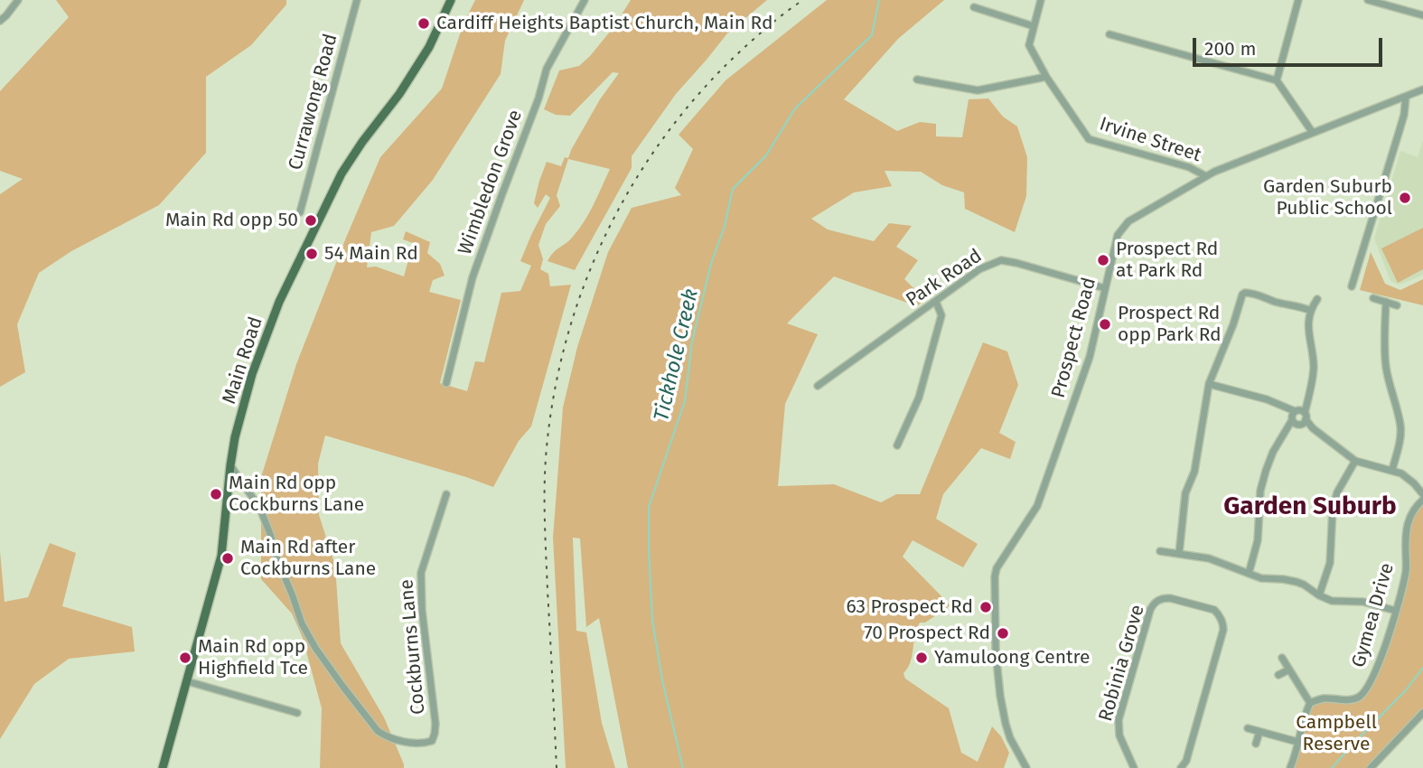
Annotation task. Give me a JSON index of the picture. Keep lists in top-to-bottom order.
{
  "streets": {
    "main road": ["Main Road"],
    "street": [
      "Currawong Road",
      "Irvine Street",
      "Wimbledon Grove",
      "Park Road",
      "Prospect Road",
      "Gymea Drive",
      "Cockburns Lane",
      "Robinia Grove"
    ]
  },
  "crossings": [
    ["Irvine Street", "Prospect Road"],
    ["Park Road", "Prospect Road"],
    ["Main Road", "Cockburns Lane"]
  ],
  "districts": ["Garden Suburb"],
  "water": ["Tickhole Creek"],
  "parks": ["Campbell Reserve"],
  "places": [
    "Cardiff Heights Baptist Church, Main Rd",
    "Garden Suburb Public School",
    "Main Rd opp 50",
    "54 Main Rd",
    "Prospect Rd at Park Rd",
    "Prospect Rd opp Park Rd",
    "Main Rd opp Cockburns Lane",
    "Main Rd after Cockburns Lane",
    "63 Prospect Rd",
    "70 Prospect Rd",
    "Main Rd opp Highfield Tce",
    "Yamuloong Centre"
  ],
  "scale_bar": "200 m"
}
